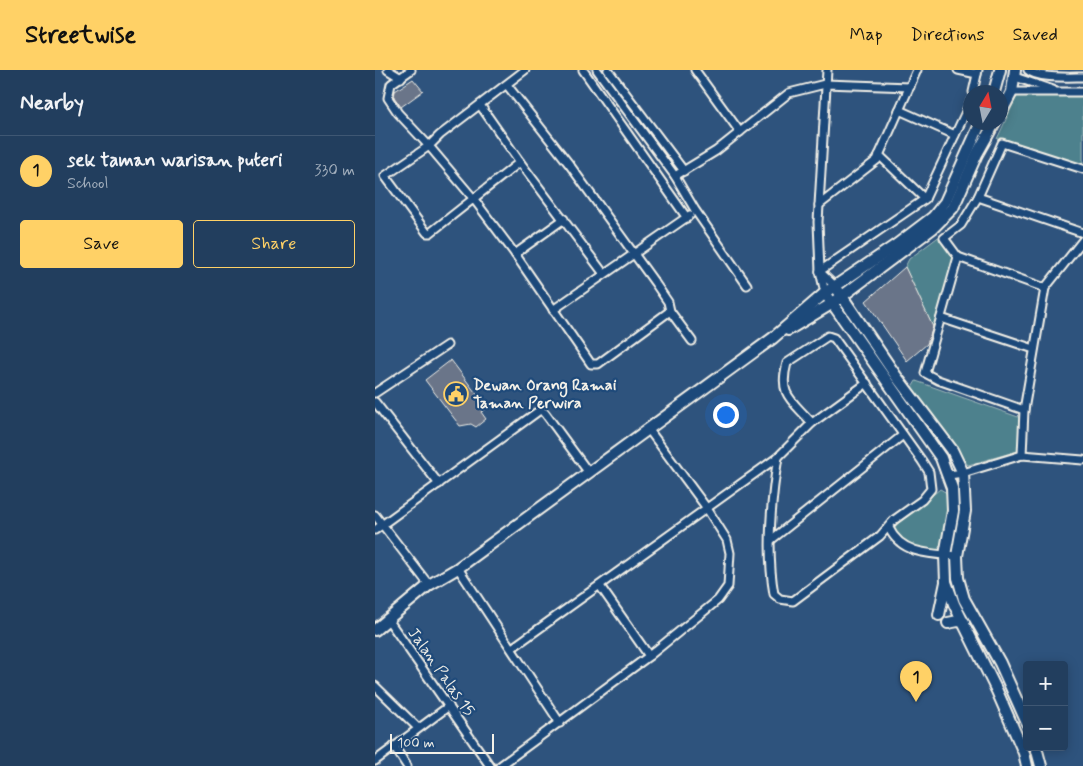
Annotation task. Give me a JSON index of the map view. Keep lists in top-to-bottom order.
{
  "streets": {
    "street": ["Jalan Palas 15"]
  },
  "places": {
    "public building": ["Dewan Orang Ramai Taman Perwira"]
  },
  "scale_bar": "100 m",
  "north": "top",
  "page": {
    "header": "Streetwise",
    "nav": ["Map", "Directions", "Saved"],
    "heading": "Nearby",
    "list": [
      {
        "mark": "1",
        "name": "sek taman warisan puteri",
        "note": "School",
        "value": "330 m"
      }
    ],
    "buttons": ["Save", "Share"],
    "map_buttons": ["+", "−"],
    "pins": "1",
    "scale": "100 m"
  }
}
